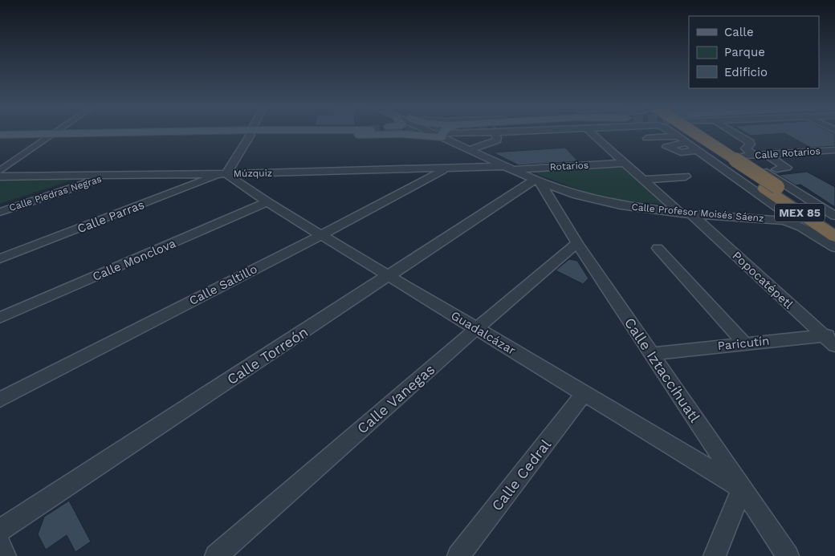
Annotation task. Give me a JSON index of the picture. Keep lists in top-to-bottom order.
{
  "streets": {
    "highway": ["MEX 85"],
    "street": [
      "Calle Rotarios",
      "Rotarios",
      "Múzquiz",
      "Calle Piedras Negras",
      "Calle Profesor Moisés Sáenz",
      "Calle Parras",
      "Calle Monclova",
      "Popocatépetl",
      "Calle Saltillo",
      "Guadalcázar",
      "Paricutín",
      "Calle Torreón",
      "Calle Iztaccíhuatl",
      "Calle Vanegas",
      "Calle Cedral"
    ]
  },
  "crossings": [
    ["Rotarios", "Múzquiz"],
    ["Rotarios", "Calle Profesor Moisés Sáenz"],
    ["Múzquiz", "Calle Piedras Negras"],
    ["Múzquiz", "Calle Profesor Moisés Sáenz"],
    ["Múzquiz", "Calle Parras"],
    ["Múzquiz", "Calle Saltillo"],
    ["Múzquiz", "Guadalcázar"],
    ["Calle Profesor Moisés Sáenz", "MEX 85"],
    ["Calle Profesor Moisés Sáenz", "Popocatépetl"],
    ["Calle Profesor Moisés Sáenz", "Calle Torreón"],
    ["Calle Profesor Moisés Sáenz", "Calle Iztaccíhuatl"],
    ["Calle Parras", "Guadalcázar"],
    ["Calle Monclova", "Guadalcázar"],
    ["Popocatépetl", "Paricutín"],
    ["Calle Saltillo", "Guadalcázar"],
    ["Guadalcázar", "Calle Torreón"],
    ["Guadalcázar", "Calle Iztaccíhuatl"],
    ["Guadalcázar", "Calle Vanegas"],
    ["Guadalcázar", "Calle Cedral"],
    ["Paricutín", "Calle Iztaccíhuatl"],
    ["Calle Torreón", "Calle Iztaccíhuatl"],
    ["Calle Iztaccíhuatl", "Calle Vanegas"]
  ],
  "legend": ["Calle", "Parque", "Edificio"]
}
